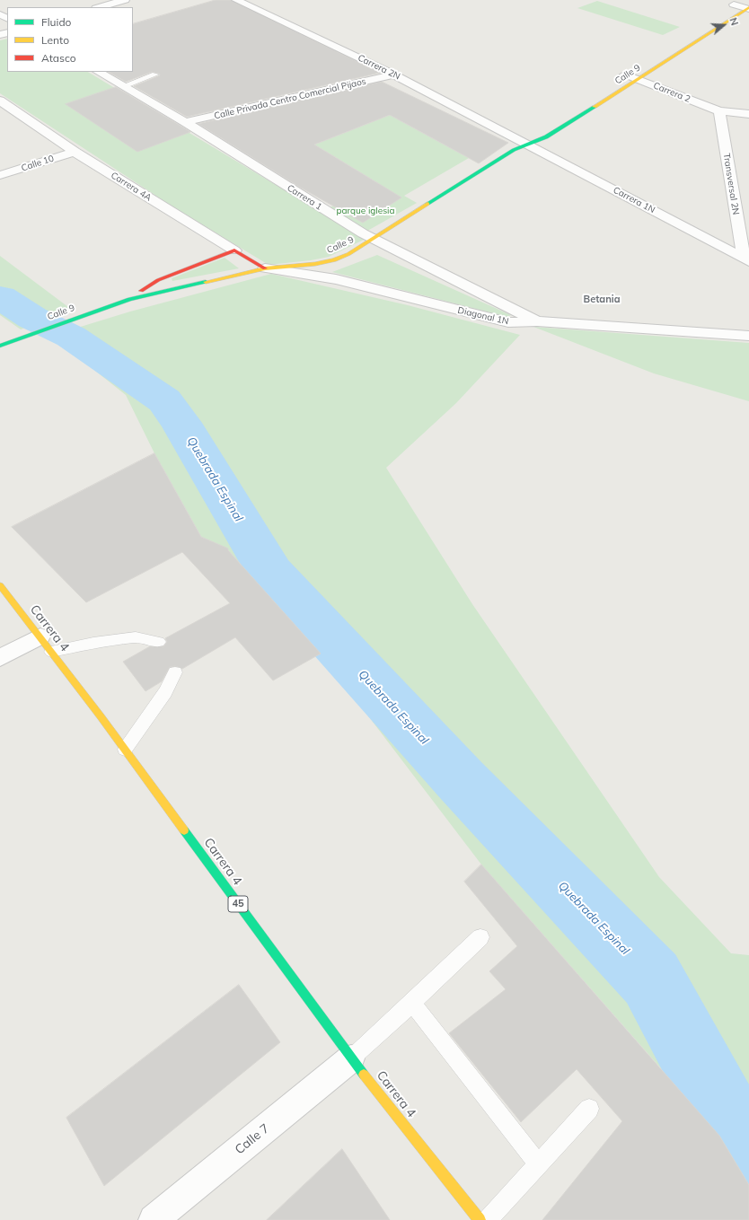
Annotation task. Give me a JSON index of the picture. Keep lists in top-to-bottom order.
{
  "streets": {
    "street": [
      "Carrera 2N",
      "Calle 9",
      "Carrera 2",
      "Calle Privada Centro Comercial Pijaos",
      "Calle 10",
      "Transversal 2N",
      "Carrera 4A",
      "Carrera 1",
      "Carrera 1N",
      "Diagonal 1N",
      "Carrera 4",
      "45",
      "Calle 7"
    ]
  },
  "crossings": [
    ["Carrera 2N", "Calle 9"],
    ["Carrera 2N", "Calle Privada Centro Comercial Pijaos"],
    ["Carrera 2N", "Carrera 1N"],
    ["Calle 9", "Carrera 2"],
    ["Calle 9", "Carrera 4A"],
    ["Calle 9", "Carrera 1"],
    ["Calle 9", "Carrera 1N"],
    ["Calle 9", "Diagonal 1N"],
    ["Carrera 2", "Transversal 2N"],
    ["Calle Privada Centro Comercial Pijaos", "Carrera 1"],
    ["Calle 10", "Carrera 4A"],
    ["Transversal 2N", "Carrera 1N"],
    ["Carrera 4A", "Diagonal 1N"],
    ["Carrera 1", "Diagonal 1N"],
    ["Carrera 4", "Calle 7"]
  ],
  "districts": ["Betania"],
  "water": ["Quebrada Espinal"],
  "parks": ["parque iglesia"],
  "legend": ["Fluido", "Lento", "Atasco"],
  "north": "right"
}
